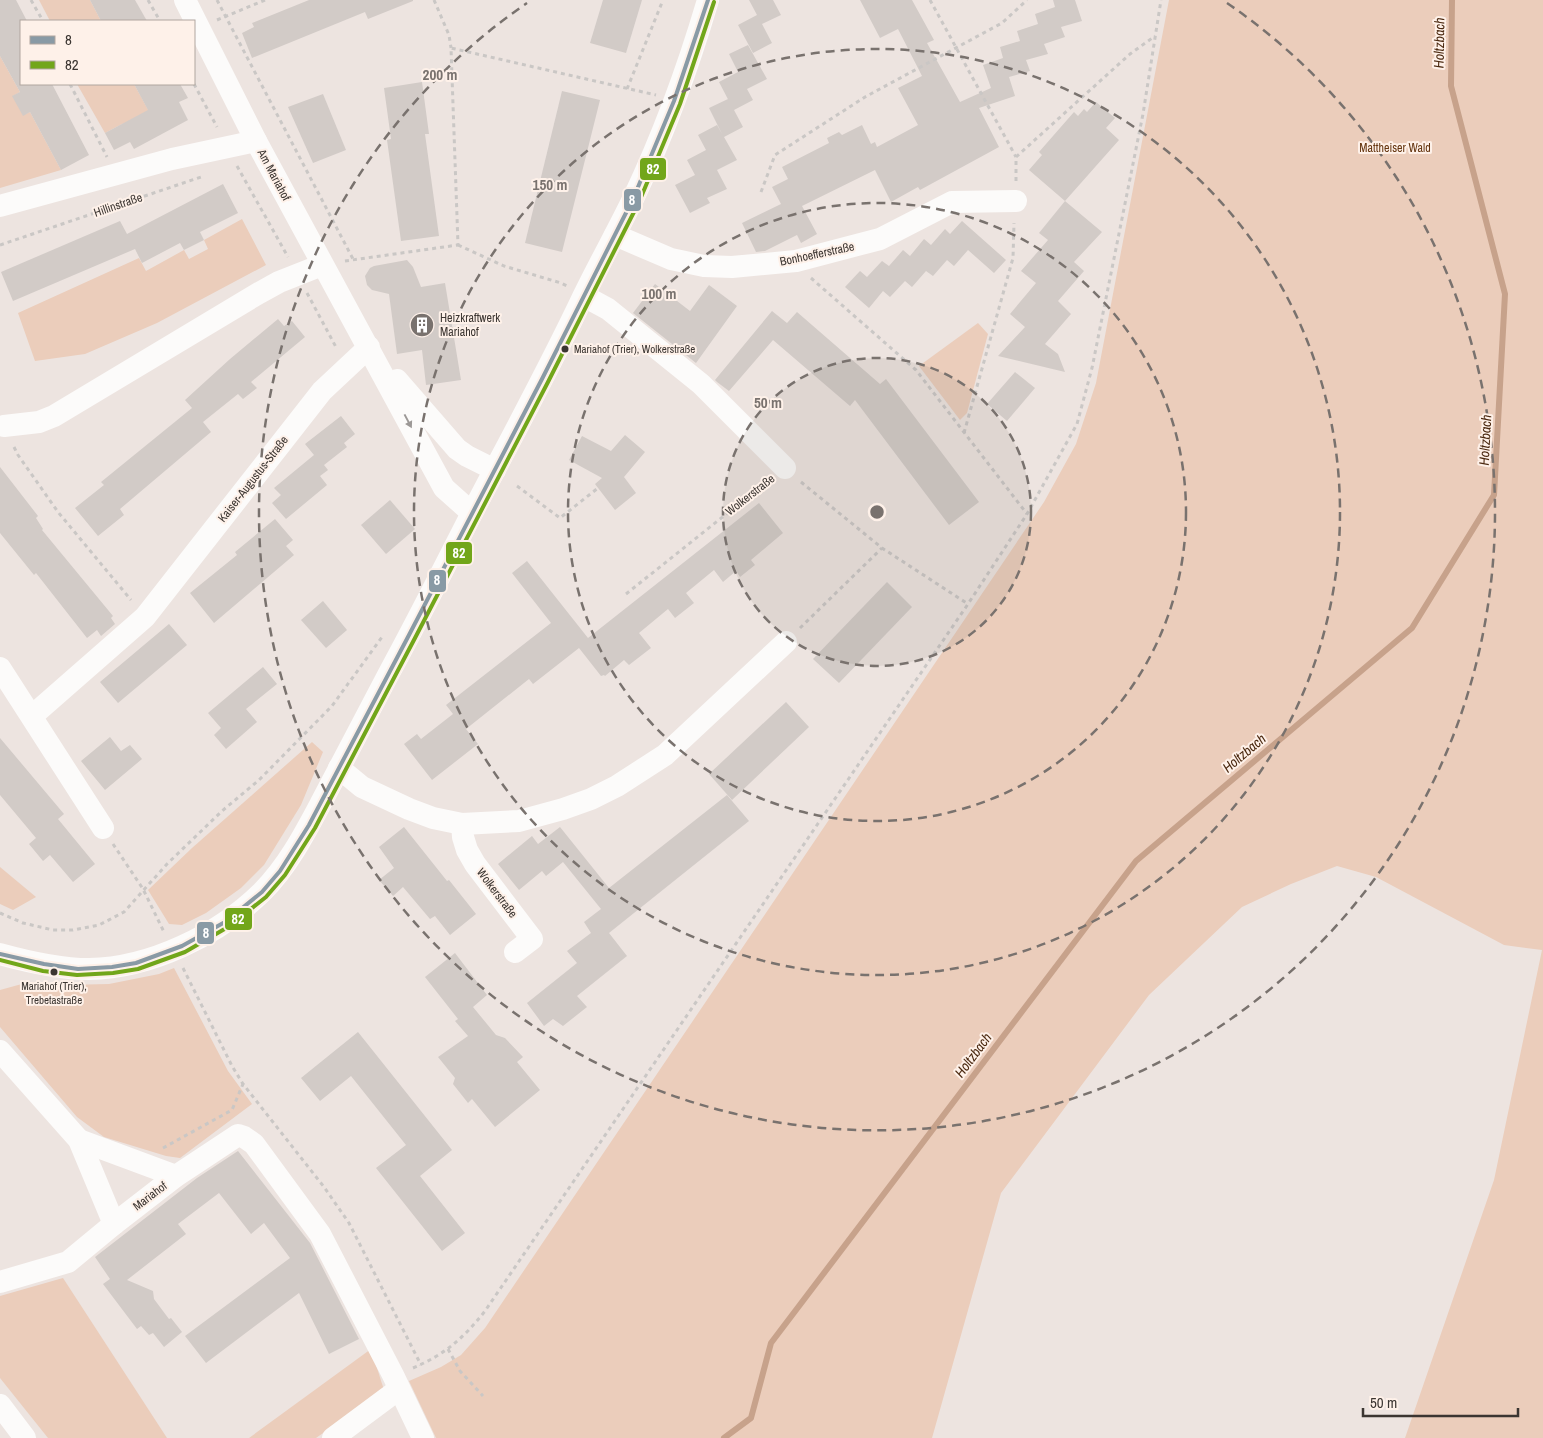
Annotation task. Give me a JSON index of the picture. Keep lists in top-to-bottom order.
{
  "streets": {
    "street": [
      "Am Mariahof",
      "Bonhoefferstraße",
      "Kaiser-Augustus-Straße",
      "Wolkerstraße",
      "Mariahof"
    ],
    "path": ["Hillinstraße"]
  },
  "crossings": [
    ["Am Mariahof", "Kaiser-Augustus-Straße"]
  ],
  "water": ["Holtzbach"],
  "parks": ["Mattheiser Wald"],
  "places": {
    "building": ["Heizkraftwerk Mariahof"],
    "other": ["Mariahof (Trier), Wolkerstraße", "Mariahof (Trier), Trebetastraße"]
  },
  "lines": ["transit line 8", "transit line 82"],
  "legend": ["8", "82"],
  "scale_bar": "50 m",
  "rings": [
    "200 m",
    "150 m",
    "100 m",
    "50 m"
  ]
}
